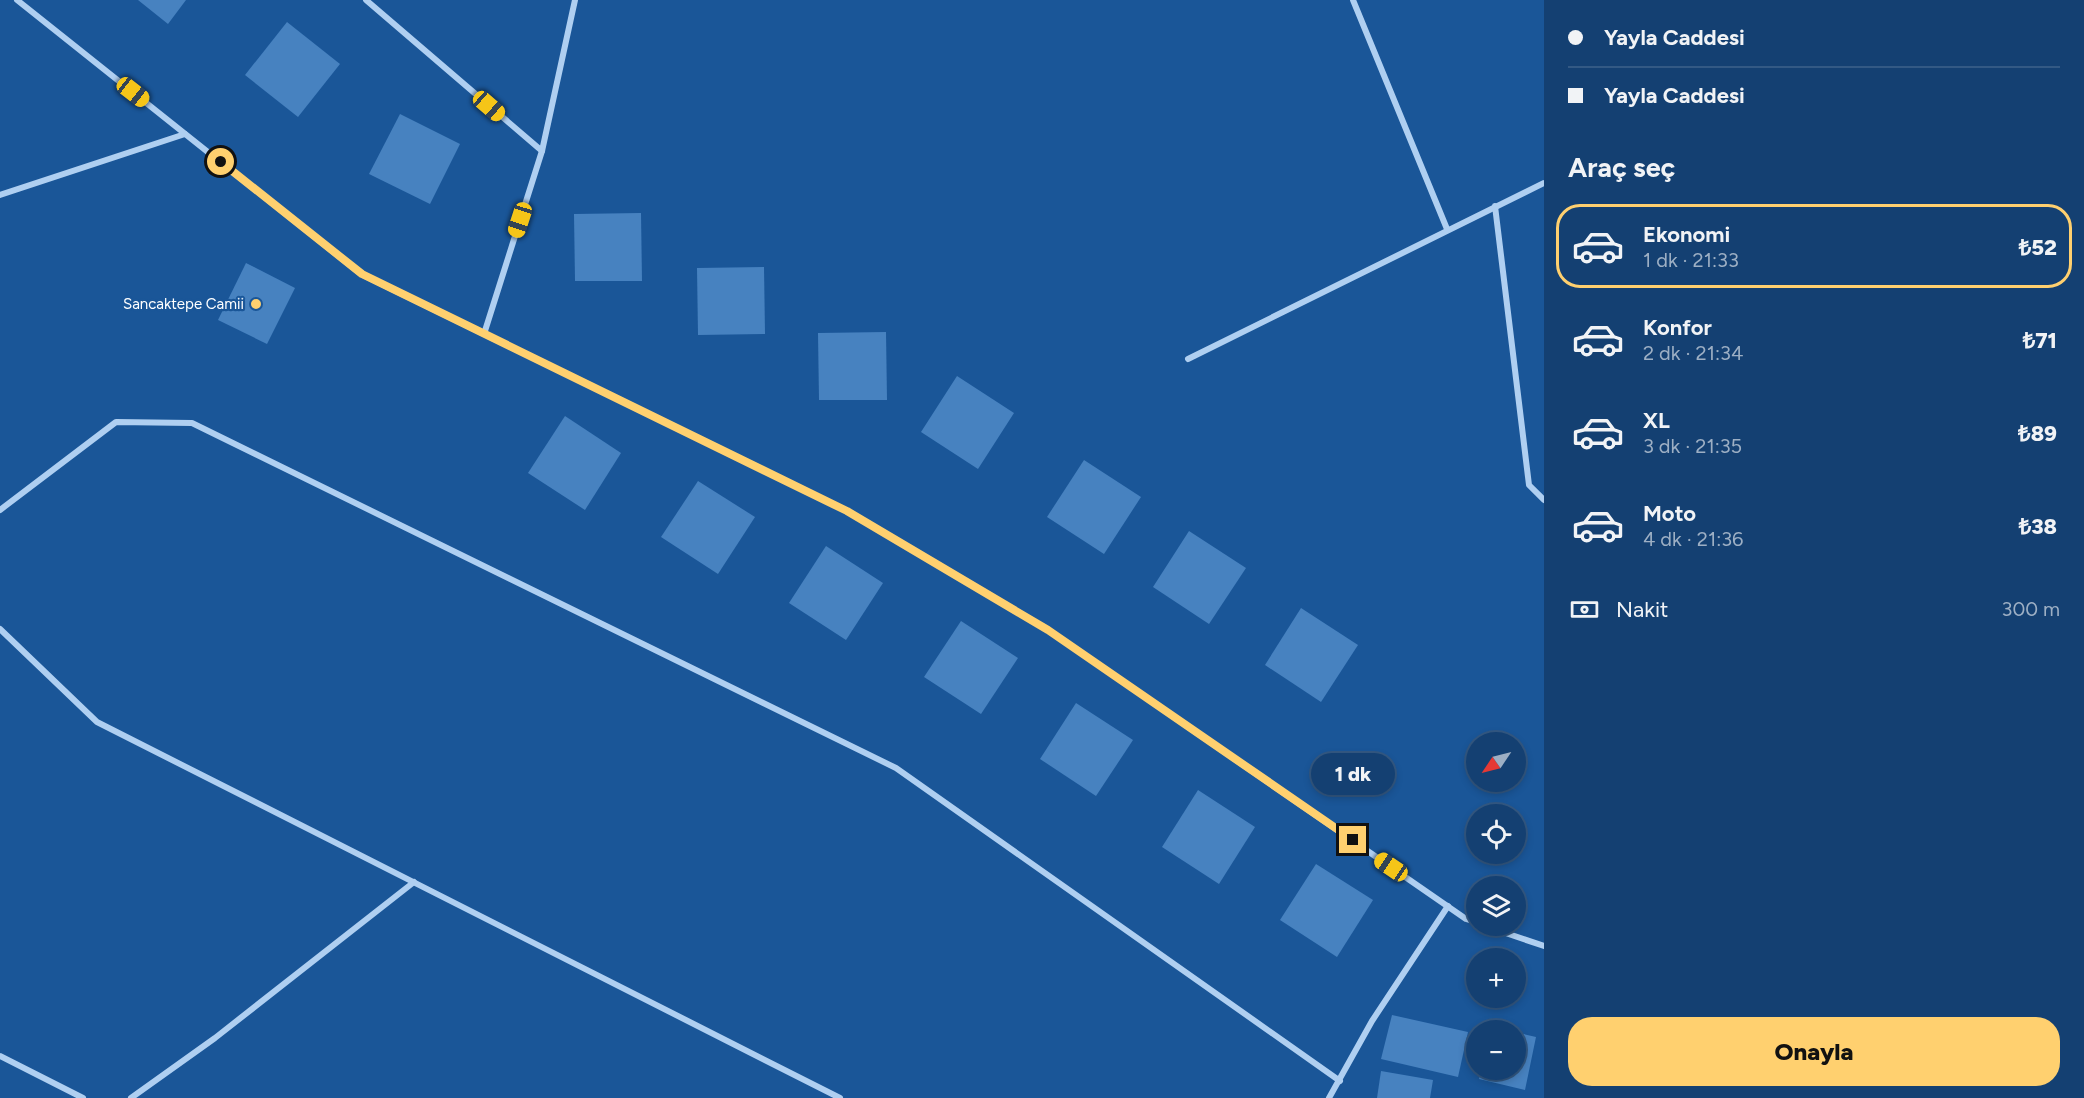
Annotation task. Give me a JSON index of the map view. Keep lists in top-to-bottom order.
{
  "places": ["Sancaktepe Camii"],
  "north": "bottom left",
  "page": {
    "banner": ["Yayla Caddesi", "Yayla Caddesi"],
    "heading": "Araç seç",
    "list": [
      {
        "name": "Ekonomi",
        "note": "1 dk · 21:33",
        "value": "₺52"
      },
      {
        "name": "Konfor",
        "note": "2 dk · 21:34",
        "value": "₺71"
      },
      {
        "name": "XL",
        "note": "3 dk · 21:35",
        "value": "₺89"
      },
      {
        "name": "Moto",
        "note": "4 dk · 21:36",
        "value": "₺38"
      }
    ],
    "pay": ["Nakit", "300 m"],
    "map_buttons": ["+", "−"],
    "bubble": "1 dk",
    "buttons": "Onayla"
  }
}
